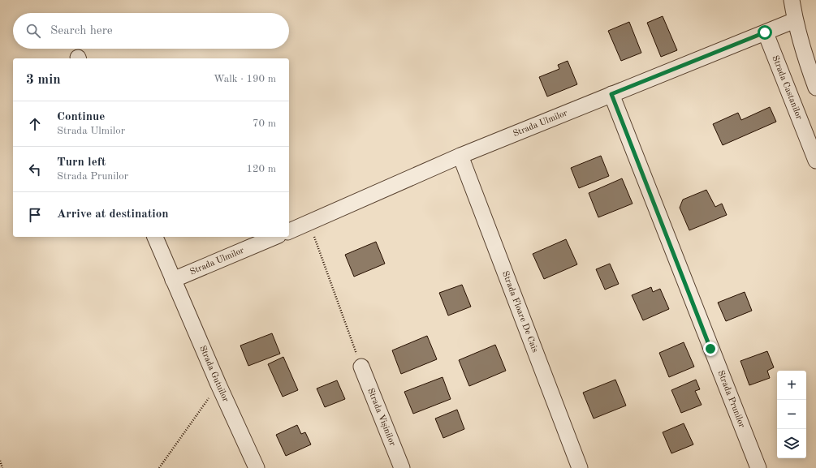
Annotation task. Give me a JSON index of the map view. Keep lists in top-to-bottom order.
{
  "streets": {
    "street": [
      "Strada Castanilor",
      "Strada Ulmilor",
      "Strada Floare De Cais",
      "Strada Gutuilor",
      "Strada Prunilor",
      "Strada Vișinilor"
    ]
  },
  "crossings": [
    ["Strada Castanilor", "Strada Ulmilor"],
    ["Strada Ulmilor", "Strada Floare De Cais"],
    ["Strada Ulmilor", "Strada Gutuilor"],
    ["Strada Ulmilor", "Strada Prunilor"]
  ],
  "page": {
    "search": "Search here",
    "heading": ["3 min", "Walk · 190 m"],
    "list": [
      ["Continue", "Strada Ulmilor", "70 m"],
      ["Turn left", "Strada Prunilor", "120 m"],
      "Arrive at destination"
    ],
    "map_buttons": ["+", "−"]
  }
}
